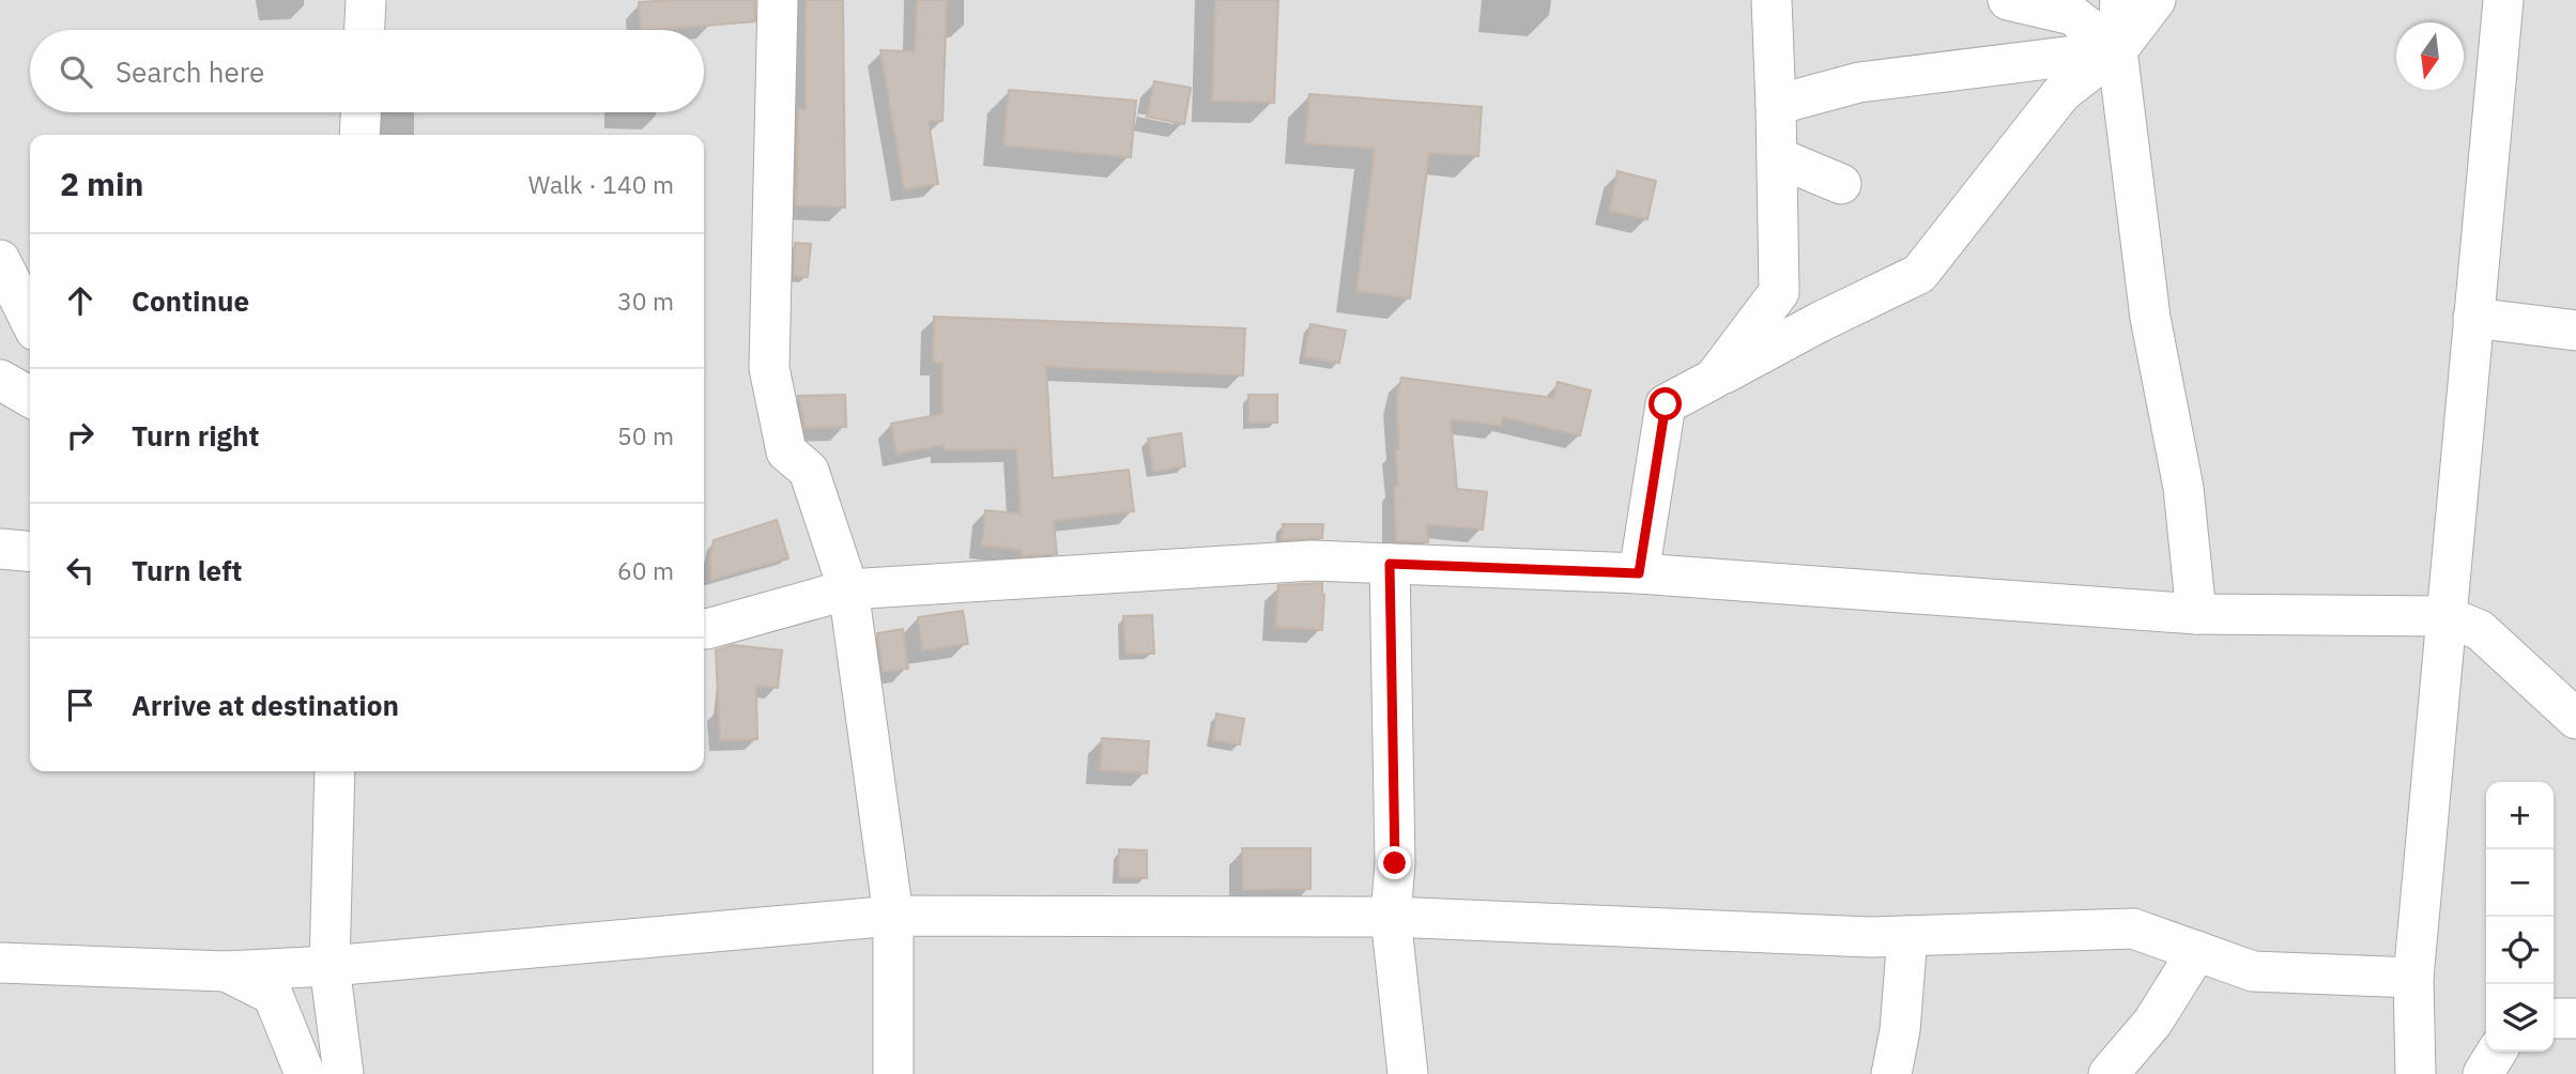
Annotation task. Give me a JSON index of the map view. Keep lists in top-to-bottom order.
{
  "north": "bottom",
  "page": {
    "search": "Search here",
    "heading": ["2 min", "Walk · 140 m"],
    "list": [
      ["Continue", "30 m"],
      ["Turn right", "50 m"],
      ["Turn left", "60 m"],
      "Arrive at destination"
    ],
    "map_buttons": ["+", "−"]
  }
}
